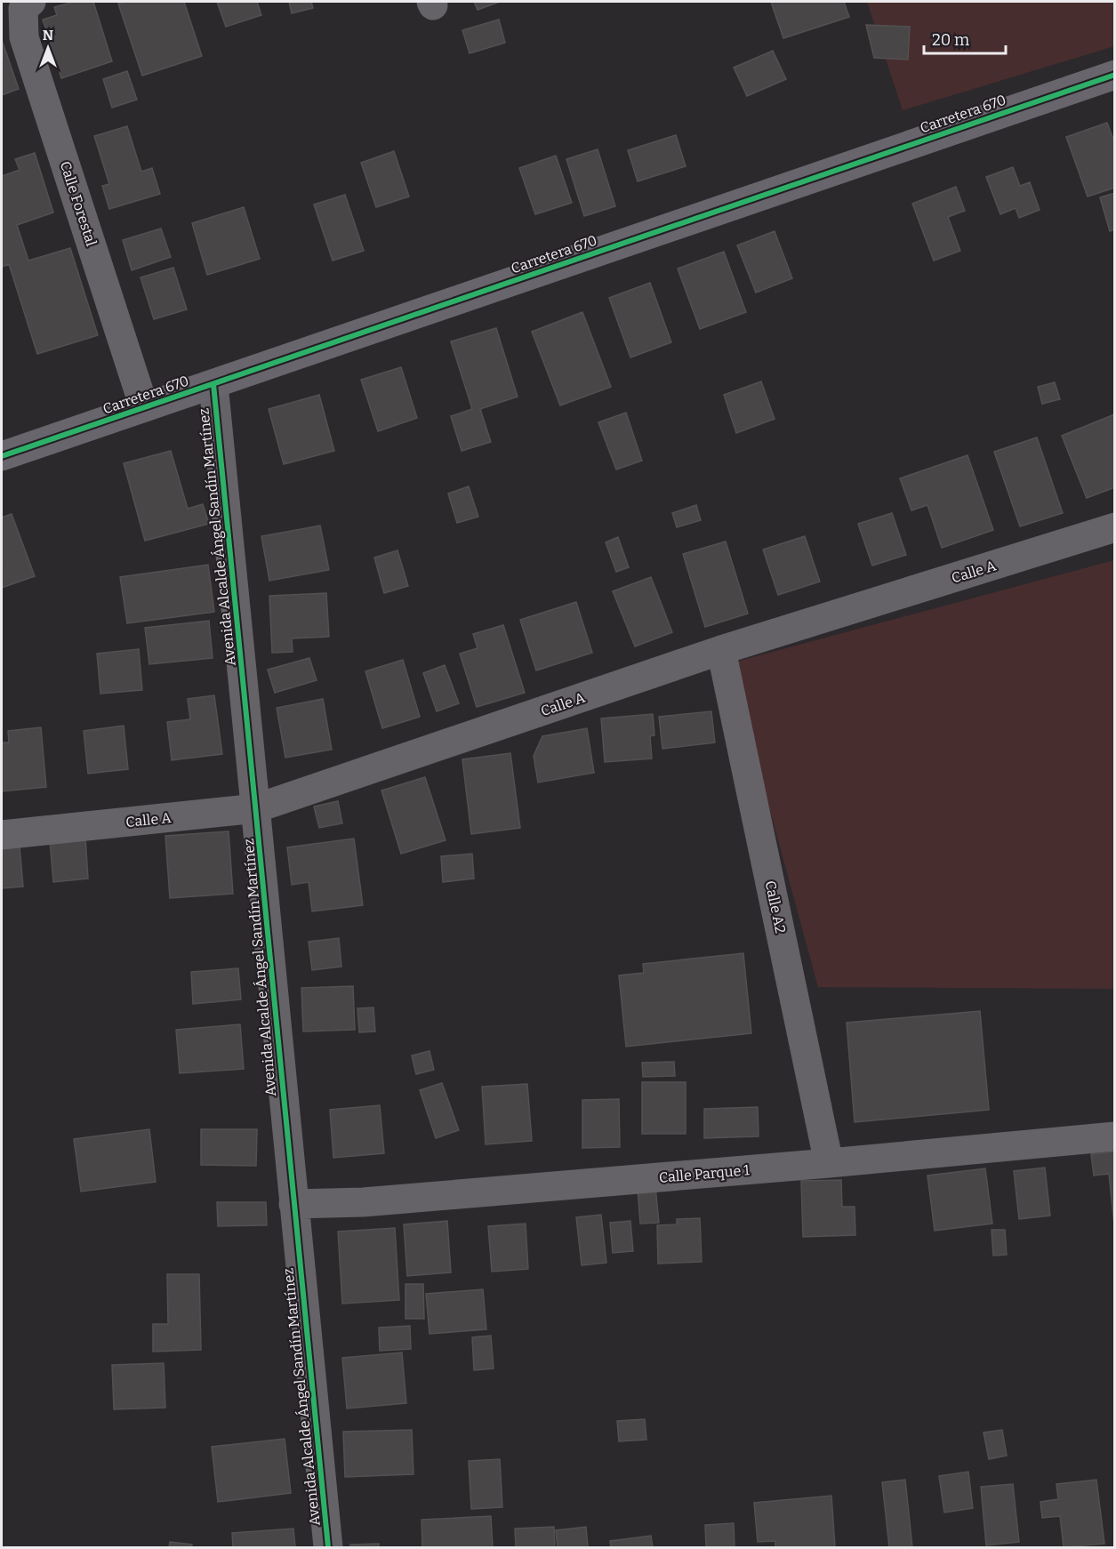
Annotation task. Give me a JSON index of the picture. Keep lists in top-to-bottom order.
{
  "streets": {
    "street": [
      "Carretera 670",
      "Calle Forestal",
      "Avenida Alcalde Ángel Sandín Martínez",
      "Calle A",
      "Calle A2",
      "Calle Parque 1"
    ]
  },
  "crossings": [
    ["Carretera 670", "Calle Forestal"],
    ["Carretera 670", "Avenida Alcalde Ángel Sandín Martínez"],
    ["Avenida Alcalde Ángel Sandín Martínez", "Calle A"],
    ["Avenida Alcalde Ángel Sandín Martínez", "Calle Parque 1"],
    ["Calle A", "Calle A2"],
    ["Calle A2", "Calle Parque 1"]
  ],
  "scale_bar": "20 m",
  "north": "top"
}
